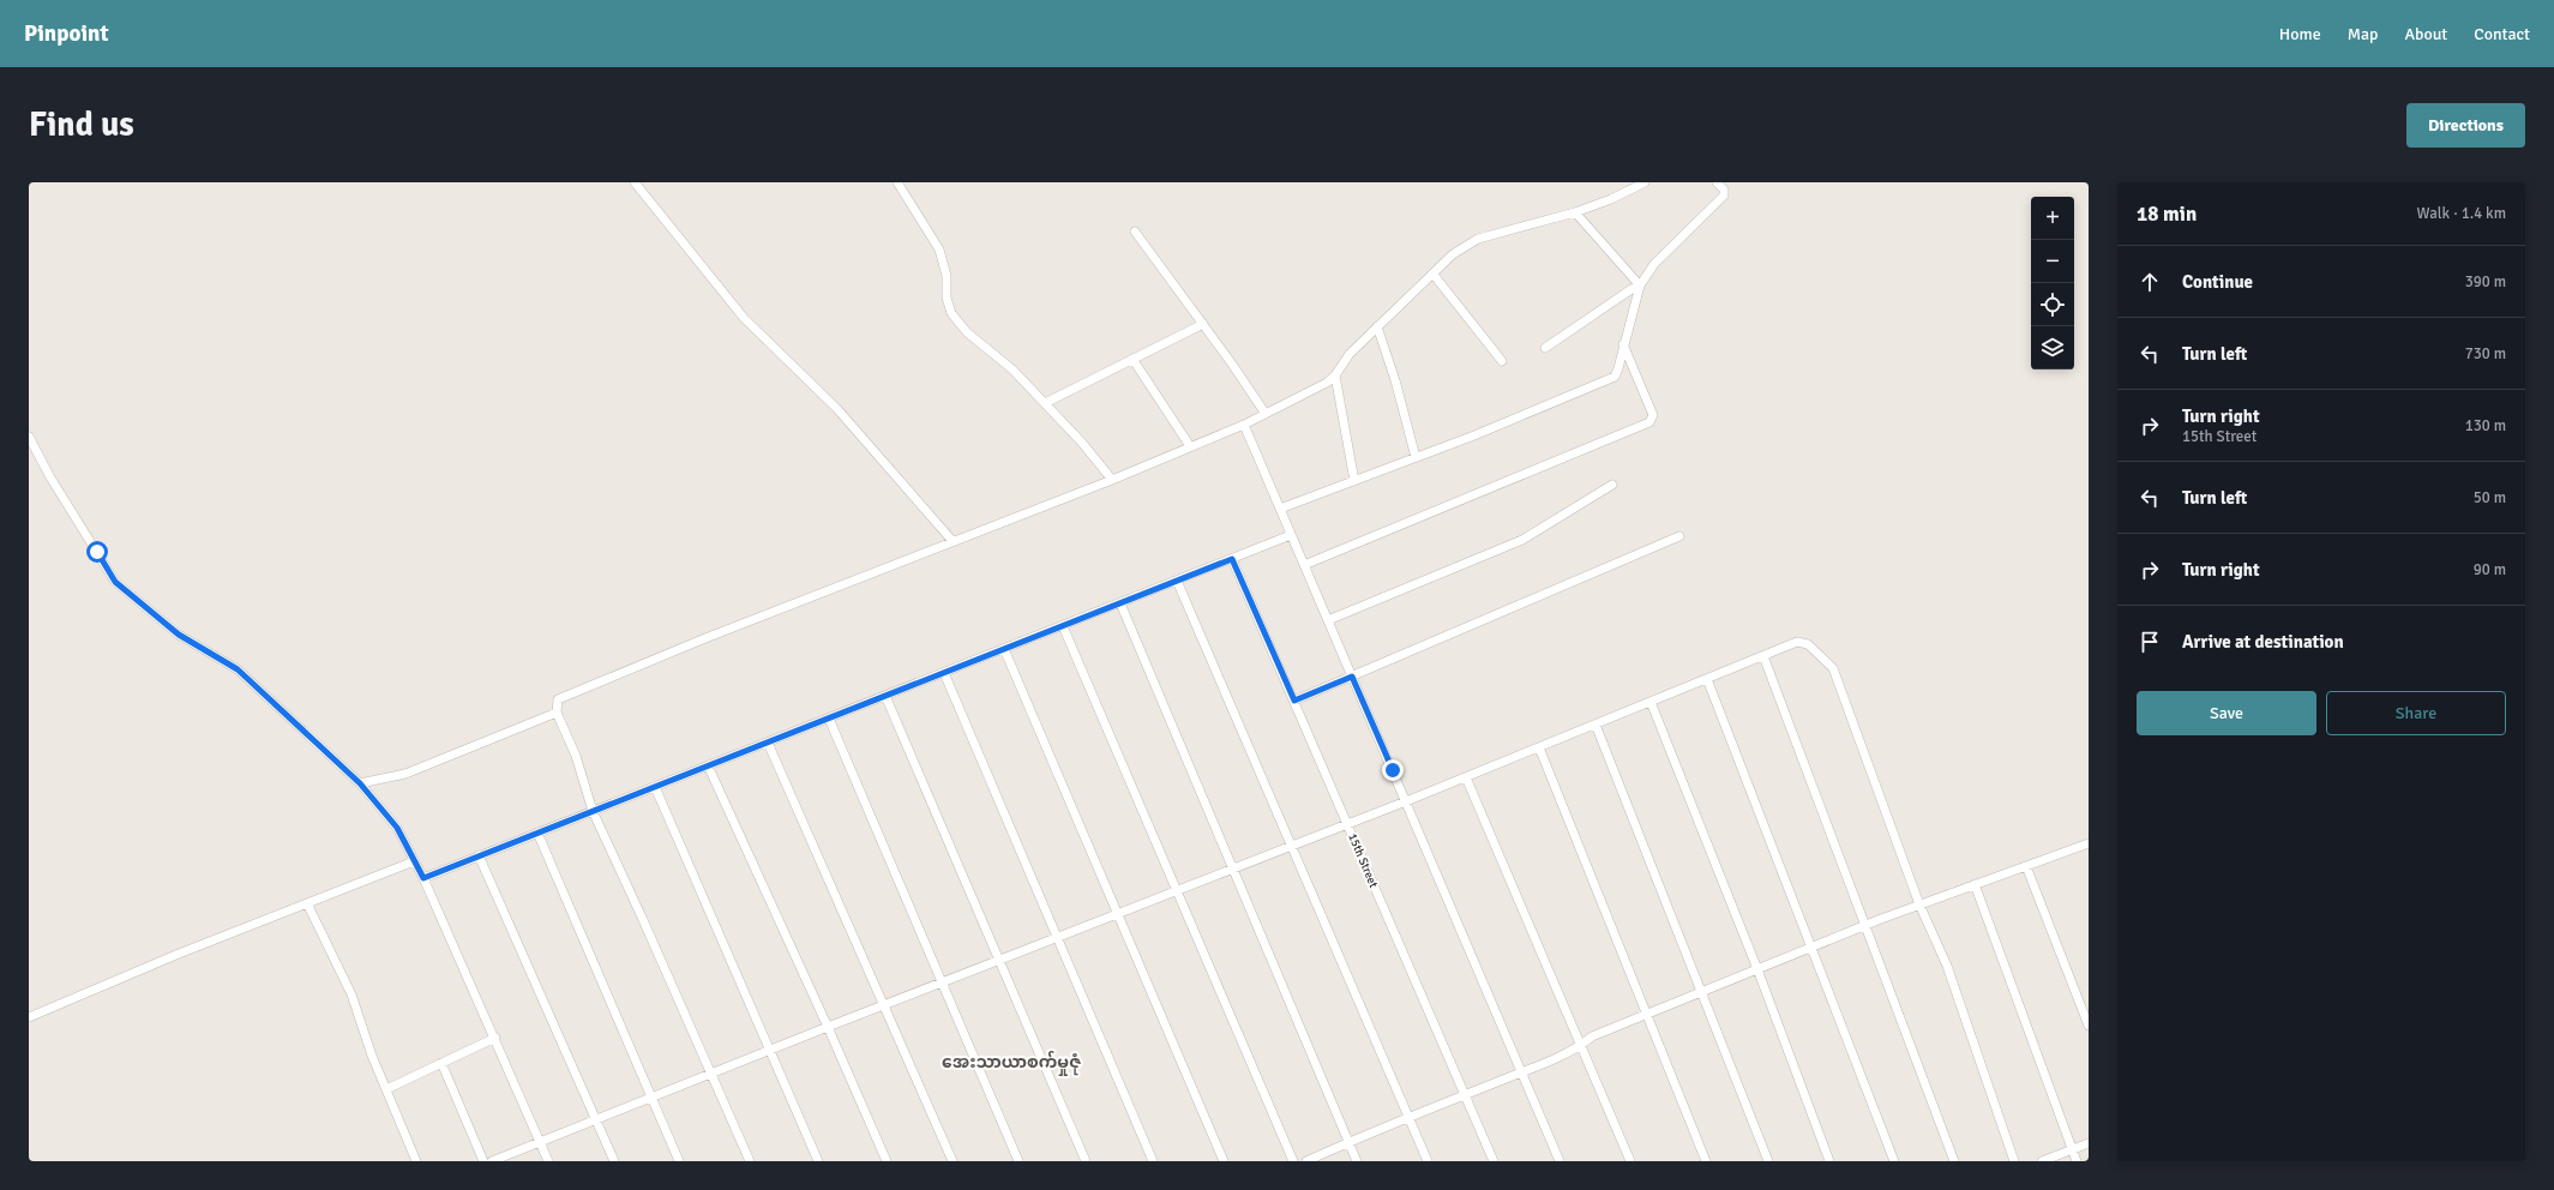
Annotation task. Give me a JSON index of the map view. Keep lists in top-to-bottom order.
{
  "streets": {
    "street": ["15th Street"]
  },
  "districts": ["အေးသာယာစက်မှုဇုံ"],
  "page": {
    "header": "Pinpoint",
    "nav": [
      "Home",
      "Map",
      "About",
      "Contact"
    ],
    "buttons": [
      "Directions",
      ["Save", "Share"]
    ],
    "title": "Find us",
    "heading": ["18 min", "Walk · 1.4 km"],
    "map_buttons": ["+", "−"],
    "list": [
      ["Continue", "390 m"],
      ["Turn left", "730 m"],
      ["Turn right", "15th Street", "130 m"],
      ["Turn left", "50 m"],
      ["Turn right", "90 m"],
      "Arrive at destination"
    ]
  }
}
